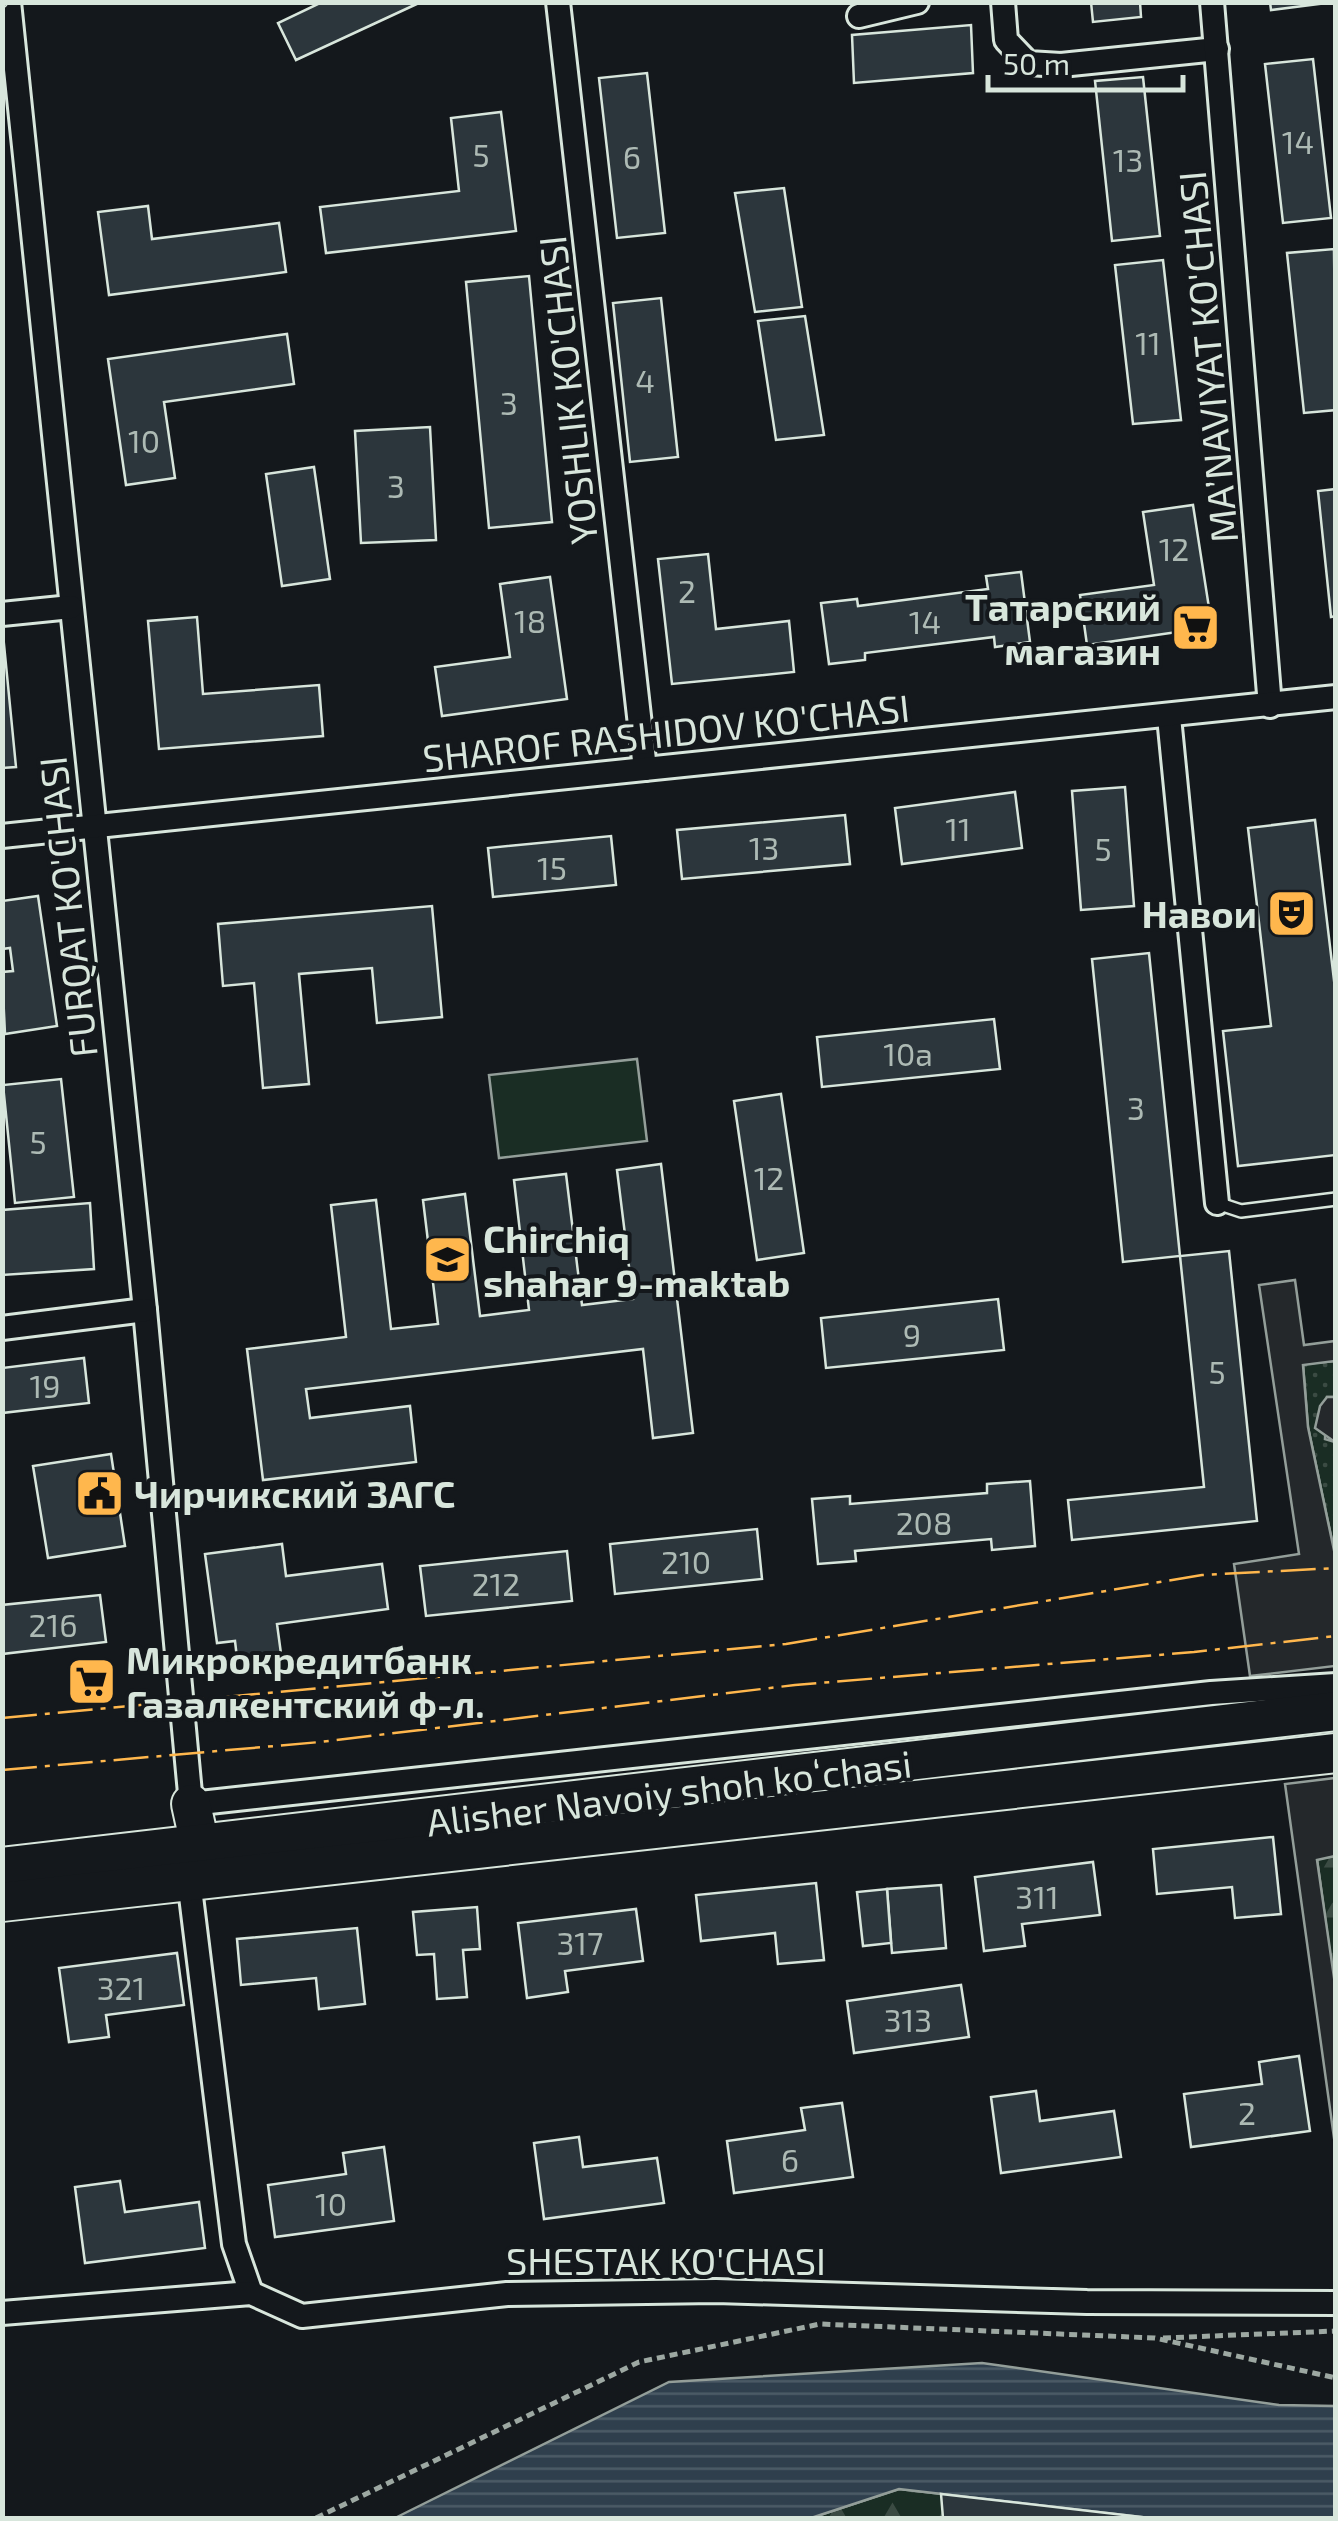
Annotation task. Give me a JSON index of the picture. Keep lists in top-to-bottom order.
{
  "streets": {
    "main road": ["Alisher Navoiy shoh koʻchasi"],
    "street": [
      "MA’NAVIYAT KO'CHASI",
      "YOSHLIK KO'CHASI",
      "SHAROF RASHIDOV KO'CHASI",
      "FURQAT KO'CHASI",
      "SHESTAK KO'CHASI"
    ]
  },
  "crossings": [
    ["MA’NAVIYAT KO'CHASI", "SHAROF RASHIDOV KO'CHASI"],
    ["YOSHLIK KO'CHASI", "SHAROF RASHIDOV KO'CHASI"],
    ["SHAROF RASHIDOV KO'CHASI", "FURQAT KO'CHASI"],
    ["FURQAT KO'CHASI", "Alisher Navoiy shoh koʻchasi"]
  ],
  "places": {
    "supermarket": ["Татарский магазин", "Микрокредитбанк Газалкентский ф-л."],
    "theatre": ["Навои"],
    "school or university": ["Chirchiq shahar 9-maktab"],
    "public building": ["Чирчикский ЗАГС"]
  },
  "house_numbers": [
    "14",
    "5",
    "6",
    "13",
    "11",
    "4",
    "3",
    "10",
    "3",
    "12",
    "2",
    "18",
    "14",
    "11",
    "13",
    "5",
    "15",
    "10a",
    "3",
    "5",
    "12",
    "9",
    "5",
    "19",
    "208",
    "210",
    "212",
    "216",
    "311",
    "317",
    "321",
    "313",
    "2",
    "6",
    "10"
  ],
  "scale_bar": "50 m"
}
